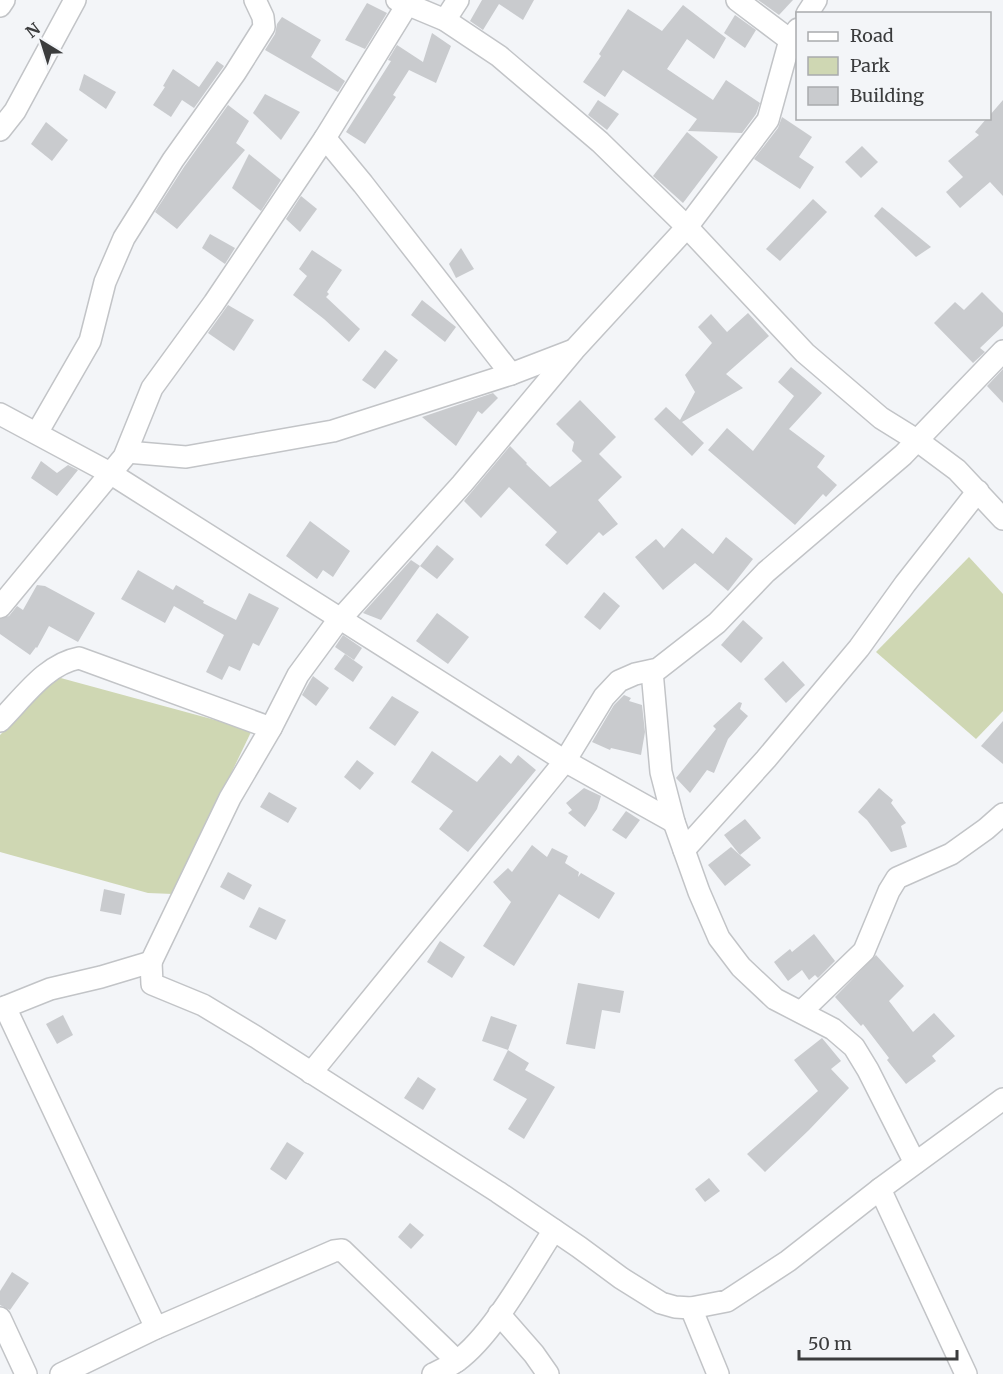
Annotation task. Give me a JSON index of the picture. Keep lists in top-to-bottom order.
{
  "legend": ["Road", "Park", "Building"],
  "scale_bar": "50 m",
  "north": "top left"
}
